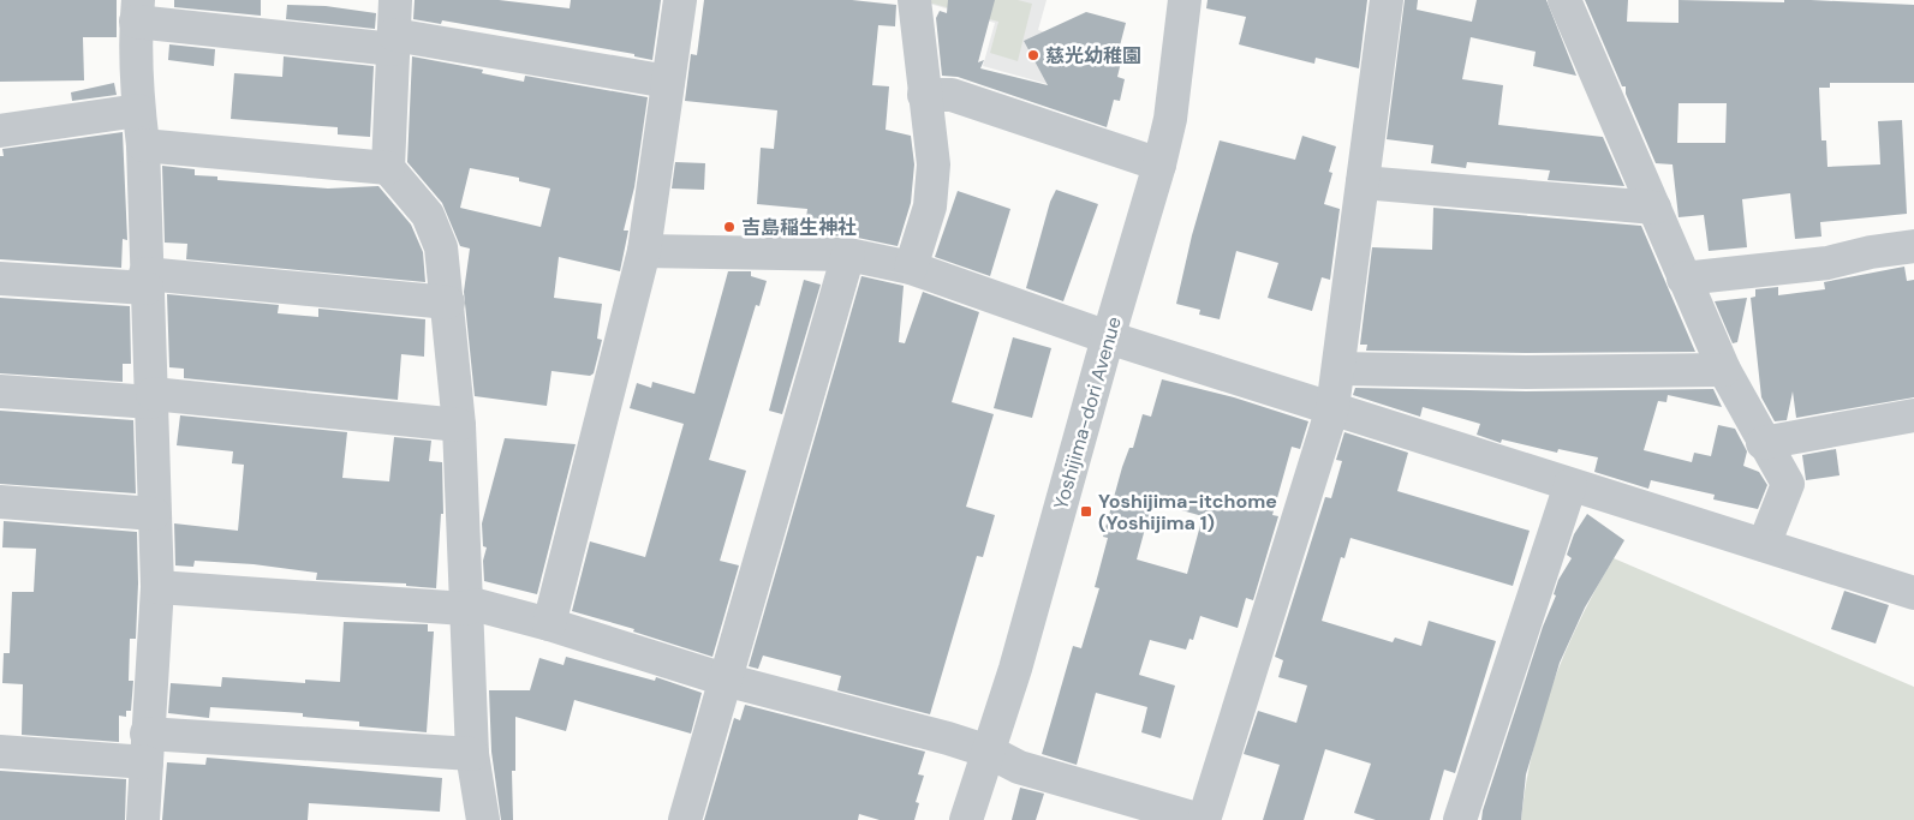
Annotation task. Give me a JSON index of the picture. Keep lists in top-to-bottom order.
{
  "streets": {
    "street": ["Yoshijima-dori Avenue"]
  },
  "places": {
    "other": ["慈光幼稚園", "吉島稲生神社"],
    "transit": ["Yoshijima-itchome (Yoshijima 1)"]
  }
}
